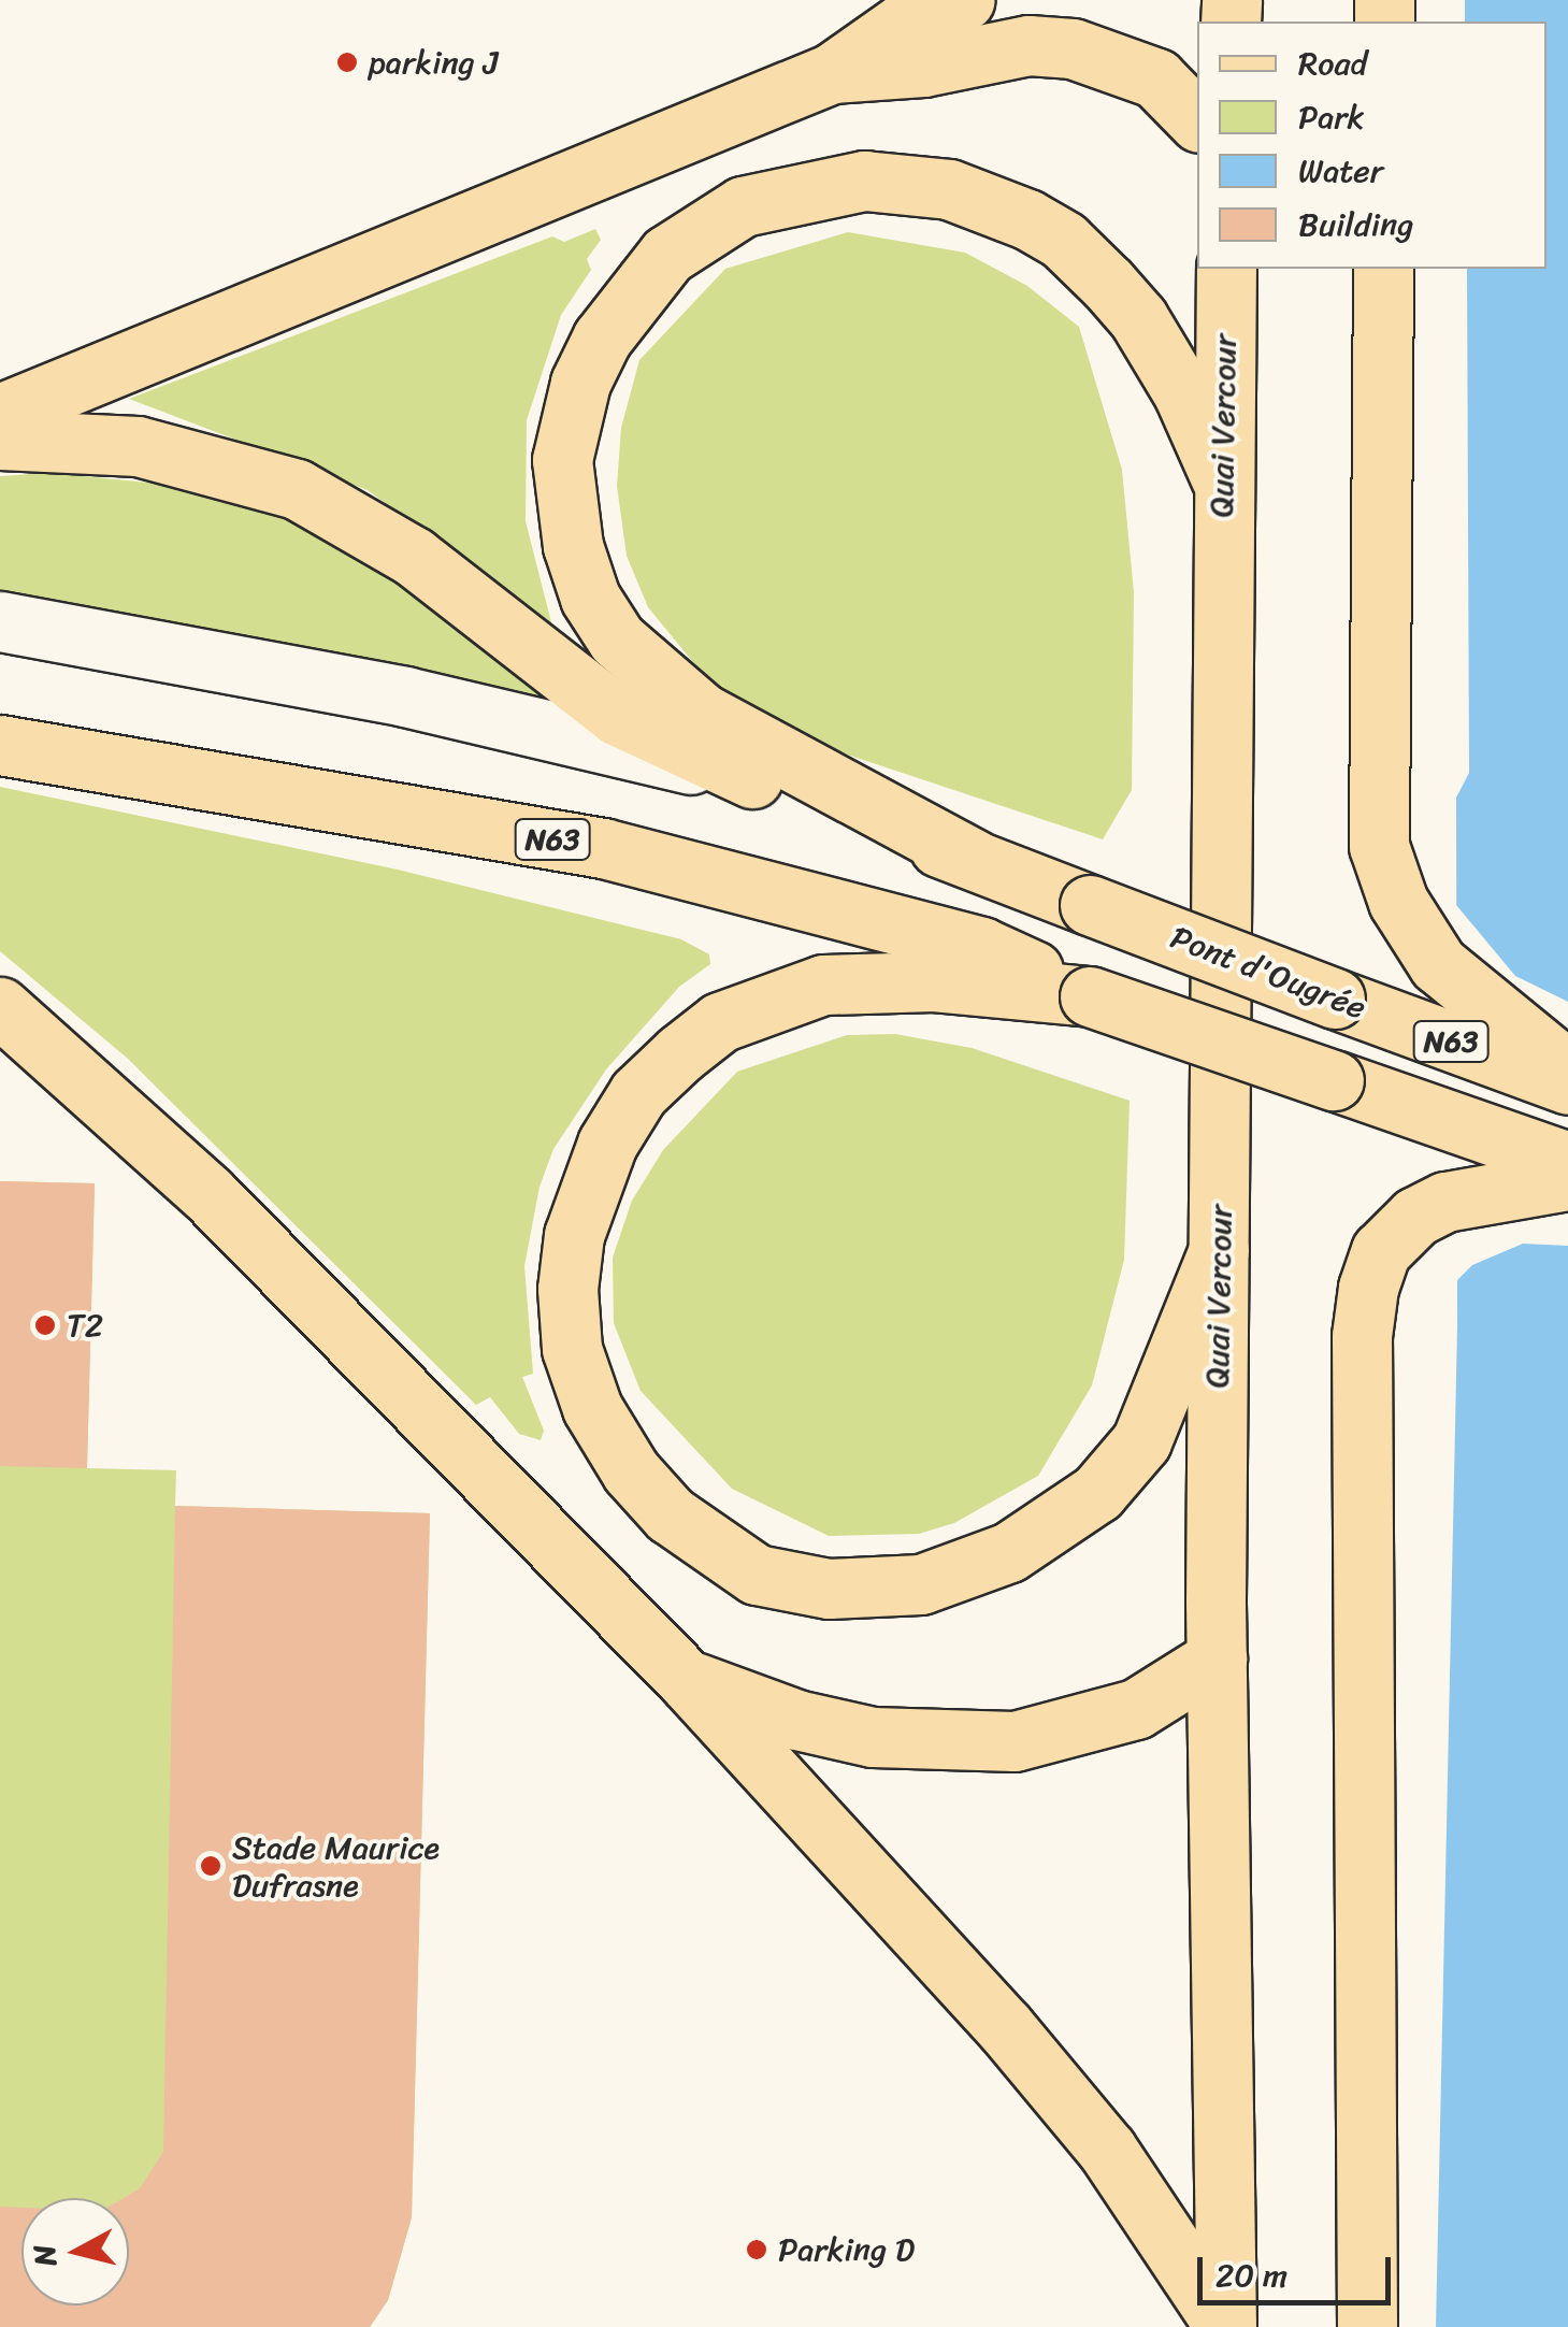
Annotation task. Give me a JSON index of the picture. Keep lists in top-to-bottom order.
{
  "streets": {
    "main road": ["Quai Vercour", "N63", "Pont d'Ougrée"]
  },
  "crossings": [
    ["N63", "Pont d'Ougrée"]
  ],
  "places": [
    "parking J",
    "T2",
    "Stade Maurice Dufrasne",
    "Parking D"
  ],
  "legend": [
    "Road",
    "Park",
    "Water",
    "Building"
  ],
  "scale_bar": "20 m",
  "north": "left"
}
